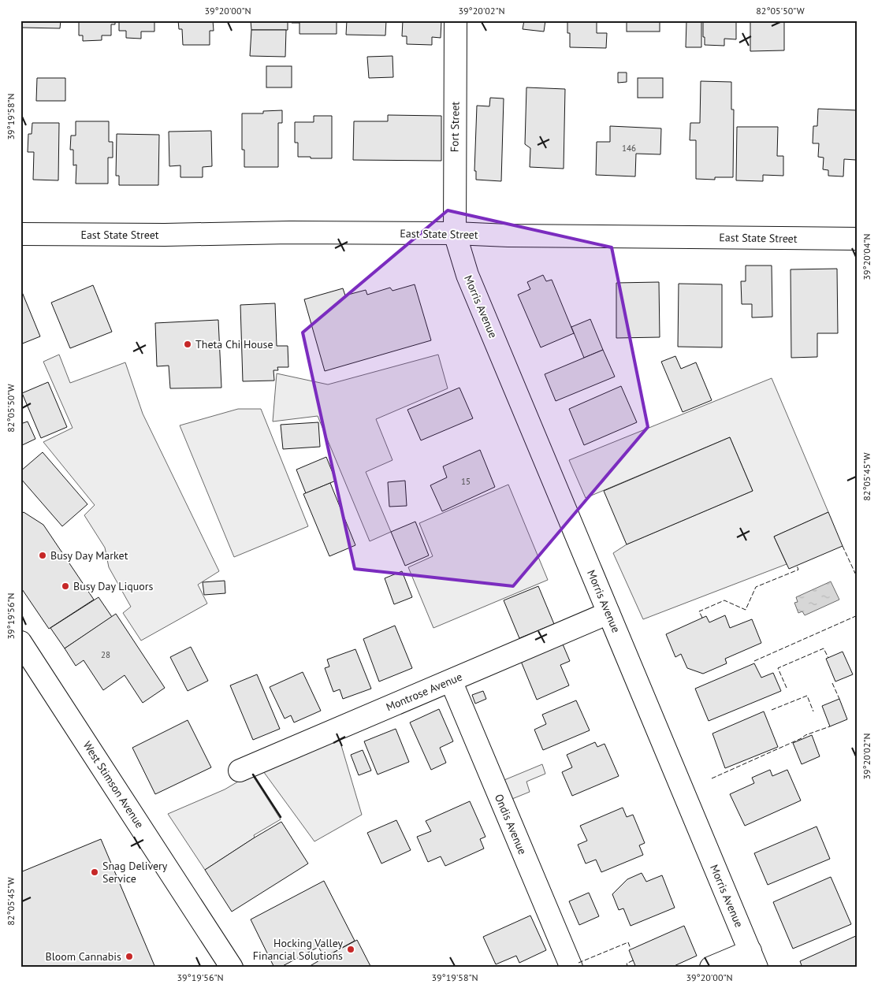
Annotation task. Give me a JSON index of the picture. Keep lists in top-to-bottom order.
{
  "streets": {
    "street": [
      "Fort Street",
      "East State Street",
      "Morris Avenue",
      "Montrose Avenue",
      "West Stimson Avenue",
      "Ondis Avenue"
    ]
  },
  "crossings": [
    ["Fort Street", "East State Street"],
    ["Fort Street", "Morris Avenue"],
    ["East State Street", "Morris Avenue"],
    ["Morris Avenue", "Montrose Avenue"],
    ["Montrose Avenue", "Ondis Avenue"]
  ],
  "places": [
    "Theta Chi House",
    "Busy Day Market",
    "Busy Day Liquors",
    "Snag Delivery Service",
    "Hocking Valley Financial Solutions",
    "Bloom Cannabis"
  ],
  "house_numbers": ["146", "15", "28"],
  "coordinates": [
    "39°20'00\"N",
    "39°20'02\"N",
    "82°05'50\"W",
    "39°19'58\"N",
    "39°20'04\"N",
    "82°05'45\"W",
    "39°19'56\"N"
  ]
}
